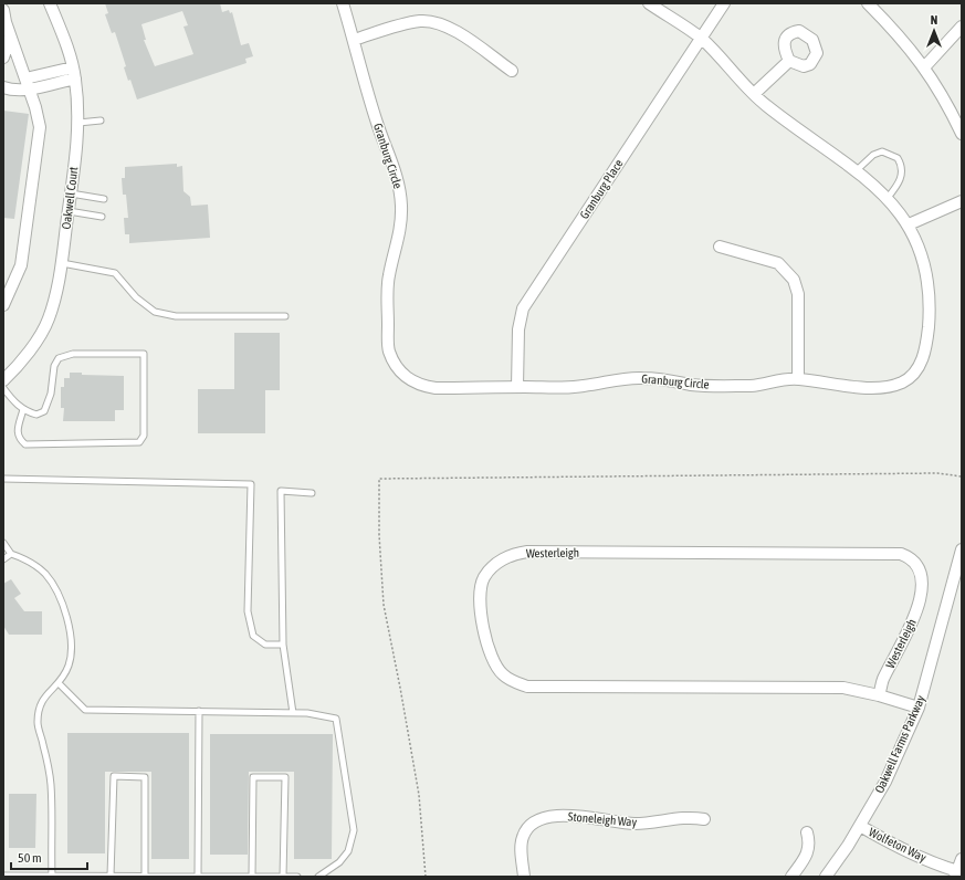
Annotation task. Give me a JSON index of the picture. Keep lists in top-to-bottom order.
{
  "streets": {
    "street": [
      "Granburg Circle",
      "Granburg Place",
      "Oakwell Court",
      "Westerleigh",
      "Oakwell Farms Parkway",
      "Stoneleigh Way",
      "Wolfeton Way"
    ]
  },
  "crossings": [
    ["Granburg Circle", "Granburg Place"],
    ["Westerleigh", "Oakwell Farms Parkway"],
    ["Oakwell Farms Parkway", "Wolfeton Way"]
  ],
  "scale_bar": "50 m",
  "north": "top"
}
